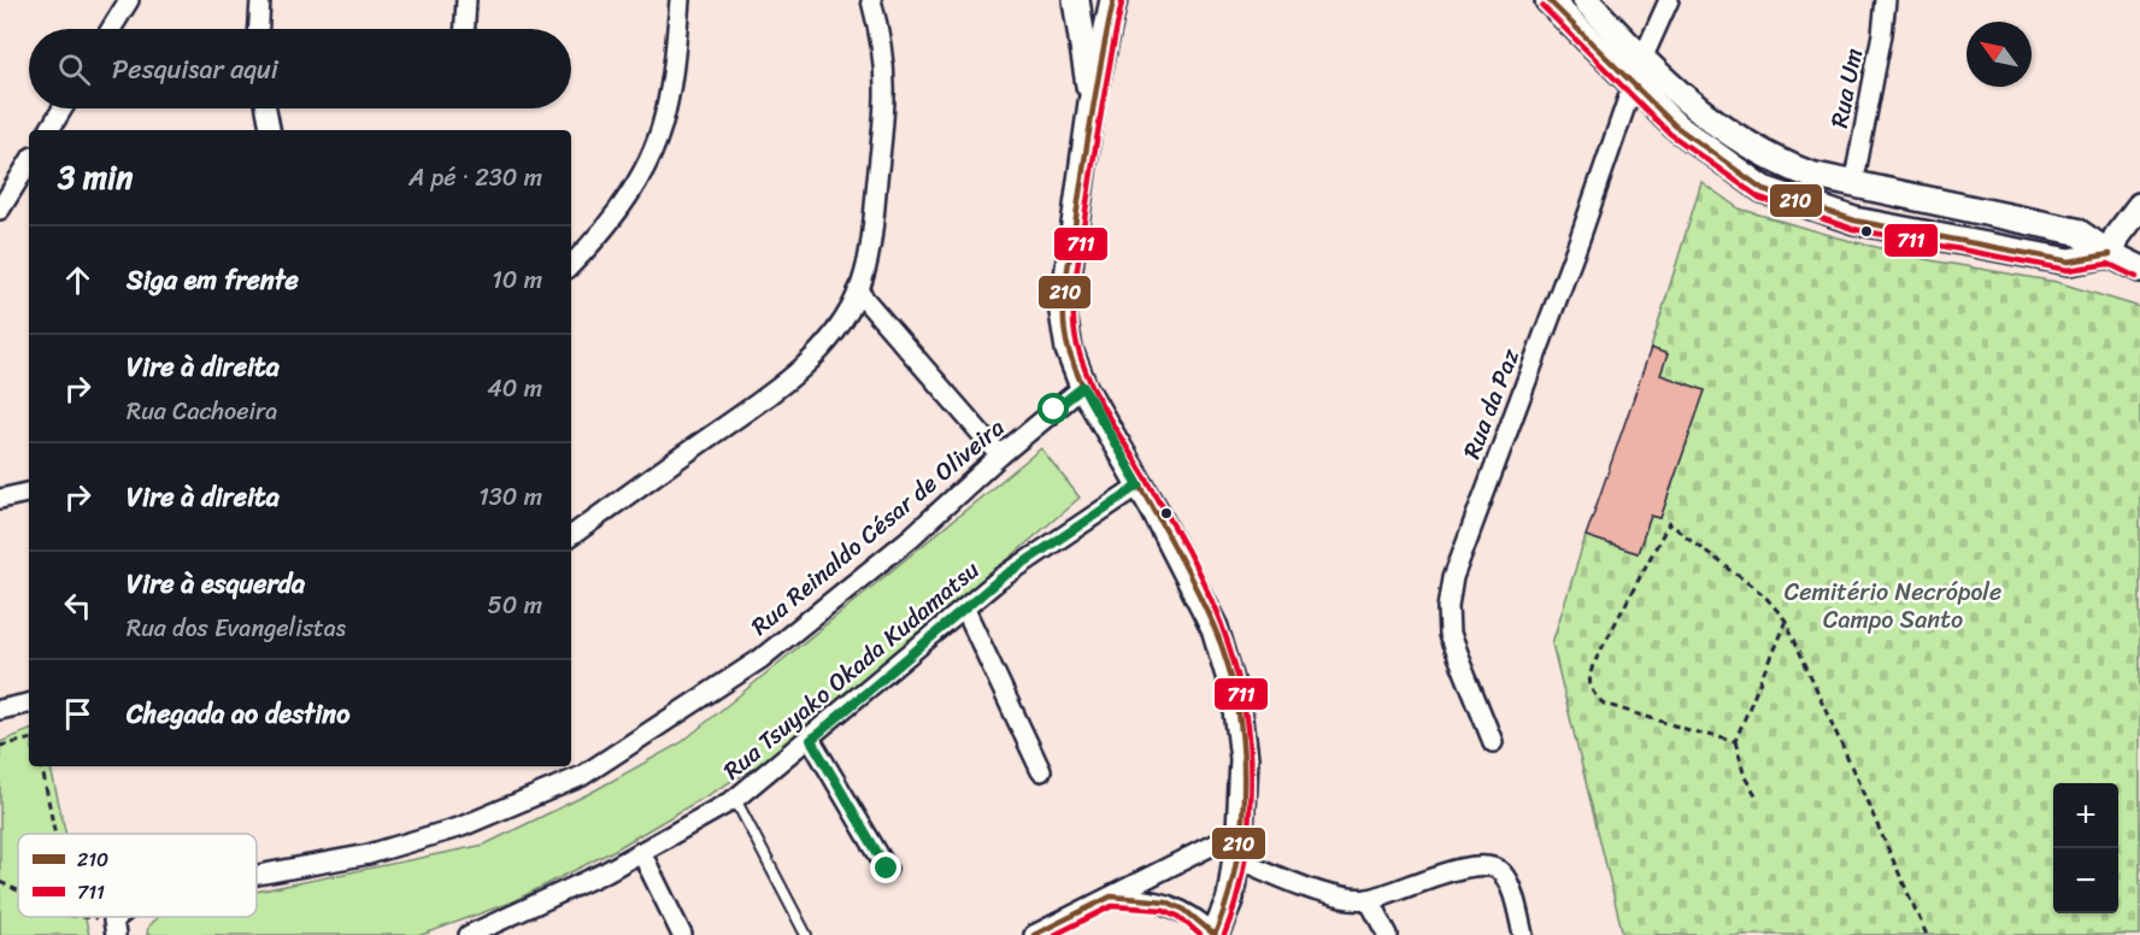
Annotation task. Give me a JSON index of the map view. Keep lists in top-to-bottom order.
{
  "streets": {
    "street": [
      "Rua Um",
      "Rua da Paz",
      "Rua Reinaldo César de Oliveira",
      "Rua Tsuyako Okada Kudamatsu"
    ]
  },
  "parks": ["Cemitério Necrópole Campo Santo"],
  "lines": ["transit line 210", "transit line 711"],
  "legend": ["210", "711"],
  "north": "top left",
  "page": {
    "search": "Pesquisar aqui",
    "heading": ["3 min", "A pé · 230 m"],
    "list": [
      ["Siga em frente", "10 m"],
      ["Vire à direita", "Rua Cachoeira", "40 m"],
      ["Vire à direita", "130 m"],
      ["Vire à esquerda", "Rua dos Evangelistas", "50 m"],
      "Chegada ao destino"
    ],
    "map_buttons": ["+", "−"]
  }
}
